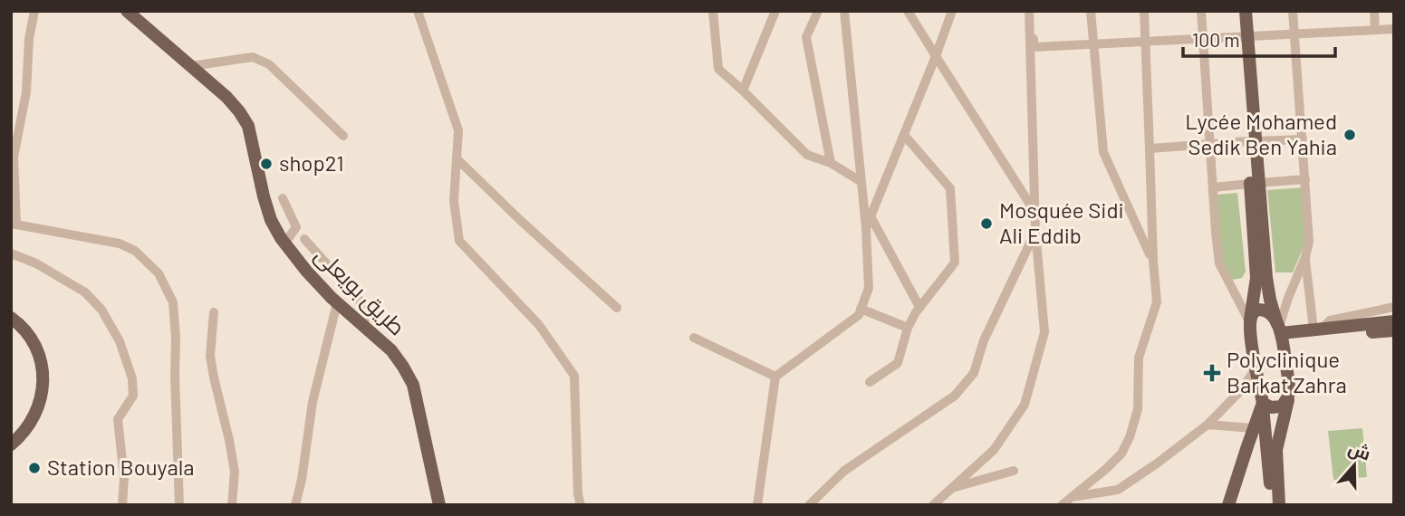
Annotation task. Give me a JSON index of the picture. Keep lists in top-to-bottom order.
{
  "streets": {
    "main road": ["طريق بويعلى"]
  },
  "places": {
    "other": [
      "Lycée Mohamed Sedik Ben Yahia",
      "shop21",
      "Mosquée Sidi Ali Eddib",
      "Station Bouyala"
    ],
    "health": ["Polyclinique Barkat Zahra"]
  },
  "scale_bar": "100 m",
  "north": "top"
}
